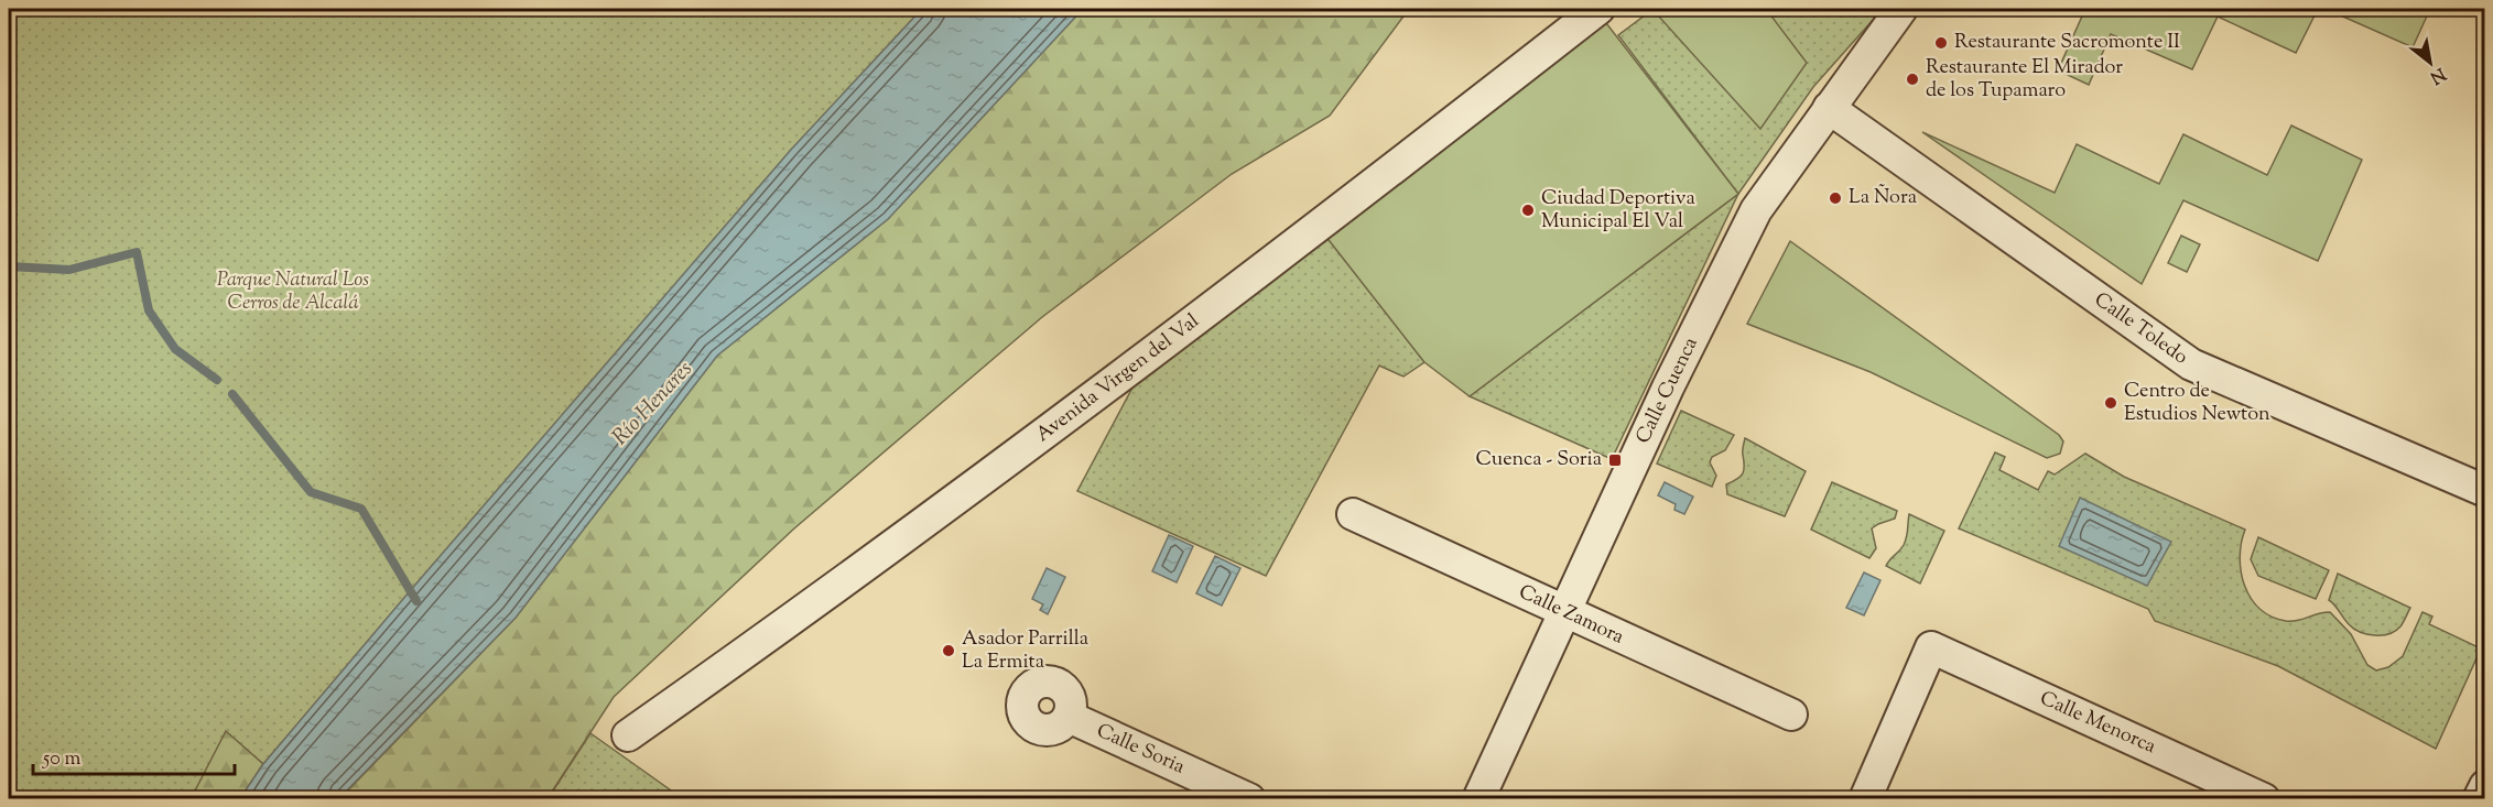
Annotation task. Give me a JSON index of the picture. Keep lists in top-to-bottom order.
{
  "streets": {
    "street": [
      "Calle Toledo",
      "Avenida Virgen del Val",
      "Calle Cuenca",
      "Calle Zamora",
      "Calle Menorca",
      "Calle Soria"
    ]
  },
  "crossings": [
    ["Calle Toledo", "Calle Cuenca"],
    ["Calle Cuenca", "Calle Zamora"]
  ],
  "water": ["Río Henares"],
  "parks": ["Parque Natural Los Cerros de Alcalá"],
  "places": {
    "other": [
      "Restaurante Sacromonte II",
      "Restaurante El Mirador de los Tupamaro",
      "La Ñora",
      "Ciudad Deportiva Municipal El Val",
      "Centro de Estudios Newton",
      "Asador Parrilla La Ermita"
    ],
    "transit": ["Cuenca - Soria"]
  },
  "scale_bar": "50 m",
  "north": "bottom right"
}
